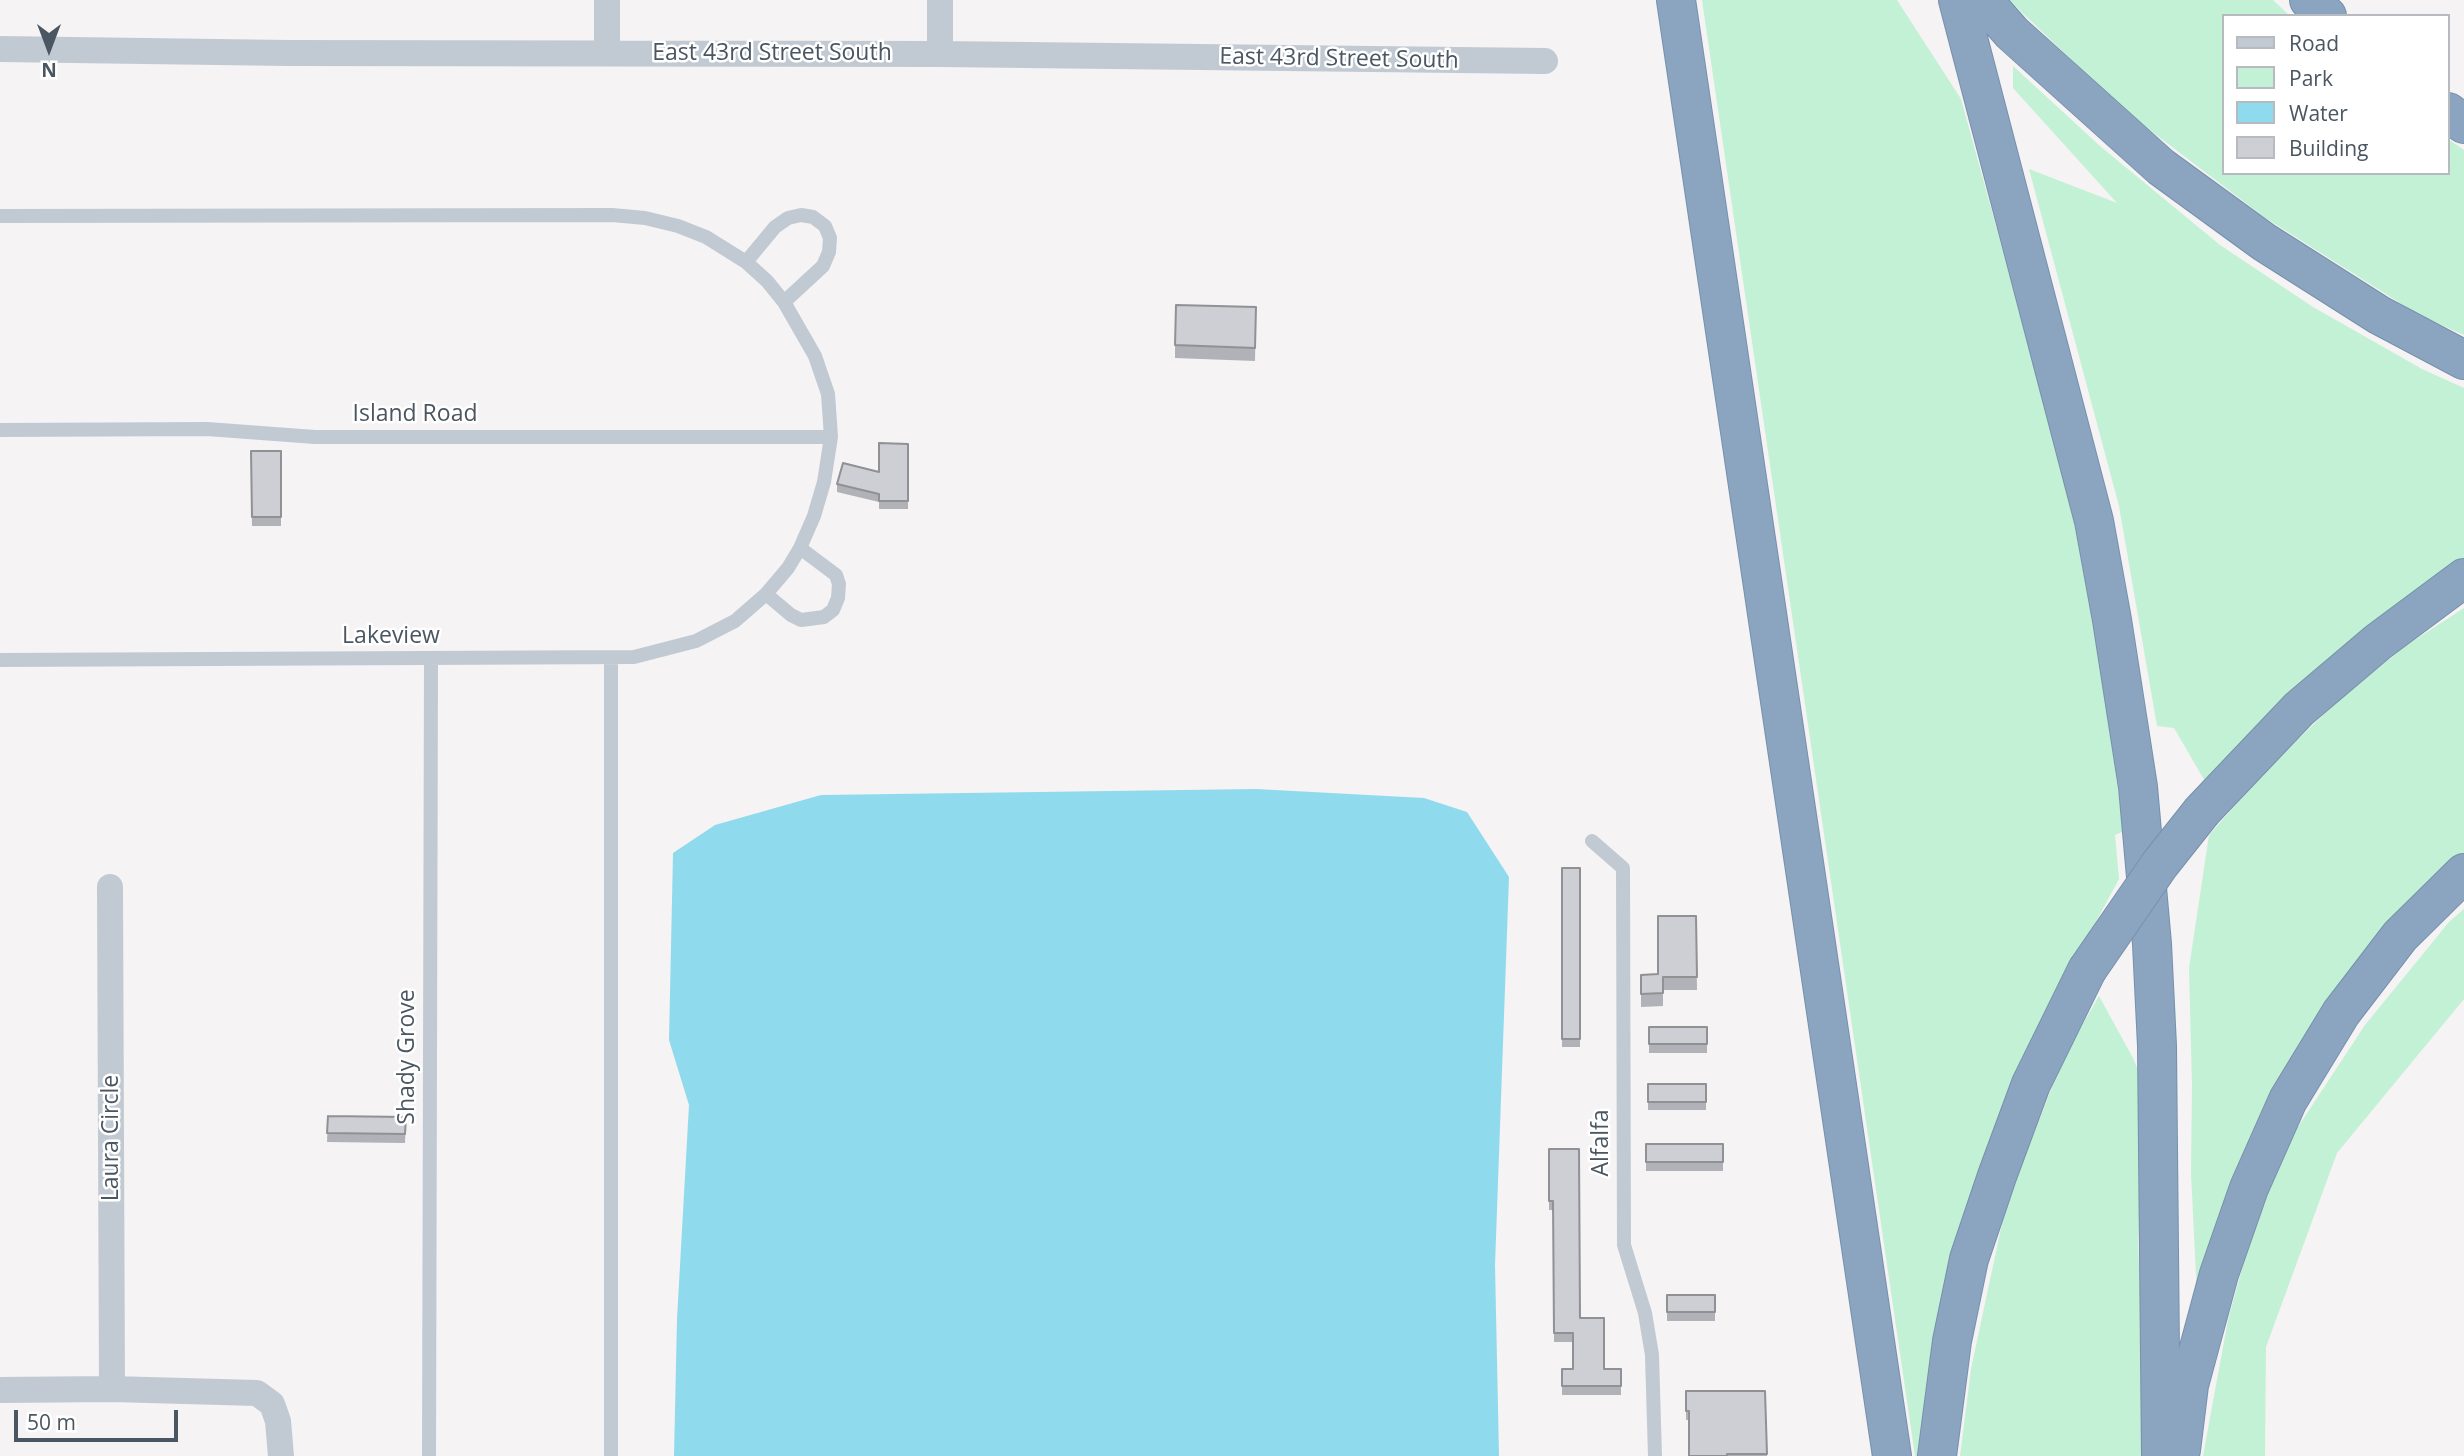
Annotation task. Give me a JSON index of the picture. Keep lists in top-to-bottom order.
{
  "streets": {
    "street": ["East 43rd Street South", "Laura Circle"],
    "lane": [
      "Island Road",
      "Lakeview",
      "Shady Grove",
      "Alfalfa"
    ]
  },
  "crossings": [
    ["Island Road", "Lakeview"],
    ["Lakeview", "Shady Grove"]
  ],
  "legend": [
    "Road",
    "Park",
    "Water",
    "Building"
  ],
  "scale_bar": "50 m",
  "north": "bottom"
}
